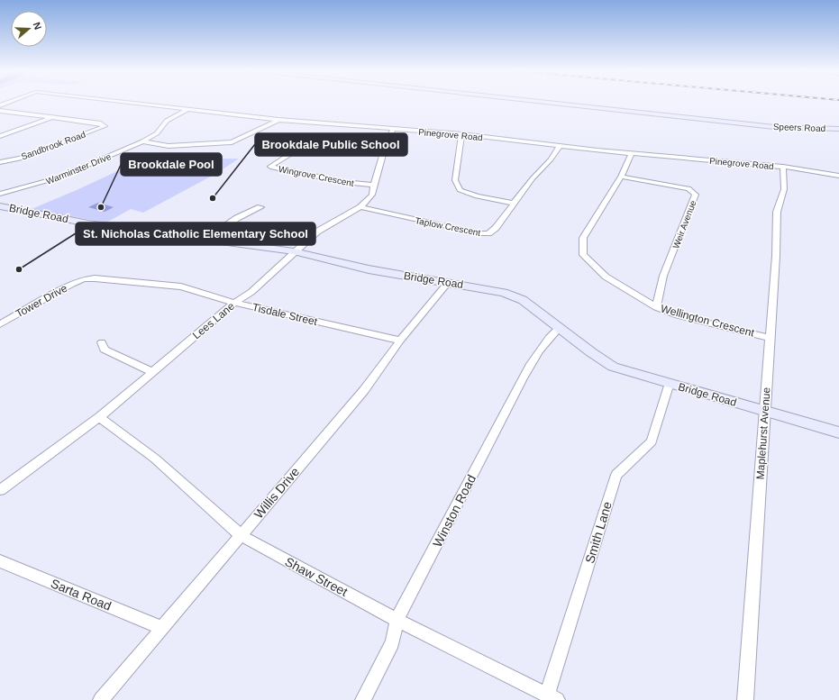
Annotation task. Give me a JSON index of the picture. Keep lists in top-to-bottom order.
{
  "streets": {
    "main road": ["Speers Road", "Bridge Road"],
    "street": [
      "Pinegrove Road",
      "Sandbrook Road",
      "Warminster Drive",
      "Wingrove Crescent",
      "Weir Avenue",
      "Taplow Crescent",
      "Tower Drive",
      "Tisdale Street",
      "Lees Lane",
      "Wellington Crescent",
      "Maplehurst Avenue",
      "Willis Drive",
      "Winston Road",
      "Smith Lane",
      "Shaw Street",
      "Sarta Road"
    ]
  },
  "crossings": [
    ["Pinegrove Road", "Warminster Drive"],
    ["Pinegrove Road", "Taplow Crescent"],
    ["Pinegrove Road", "Lees Lane"],
    ["Pinegrove Road", "Wellington Crescent"],
    ["Pinegrove Road", "Maplehurst Avenue"],
    ["Wingrove Crescent", "Lees Lane"],
    ["Bridge Road", "Lees Lane"],
    ["Bridge Road", "Maplehurst Avenue"],
    ["Bridge Road", "Willis Drive"],
    ["Bridge Road", "Winston Road"],
    ["Bridge Road", "Smith Lane"],
    ["Weir Avenue", "Wellington Crescent"],
    ["Taplow Crescent", "Lees Lane"],
    ["Tower Drive", "Tisdale Street"],
    ["Tisdale Street", "Lees Lane"],
    ["Tisdale Street", "Willis Drive"],
    ["Lees Lane", "Shaw Street"],
    ["Wellington Crescent", "Maplehurst Avenue"],
    ["Willis Drive", "Shaw Street"],
    ["Willis Drive", "Sarta Road"],
    ["Winston Road", "Shaw Street"],
    ["Smith Lane", "Shaw Street"]
  ],
  "places": ["Brookdale Public School", "Brookdale Pool", "St. Nicholas Catholic Elementary School"],
  "north": "right"
}
